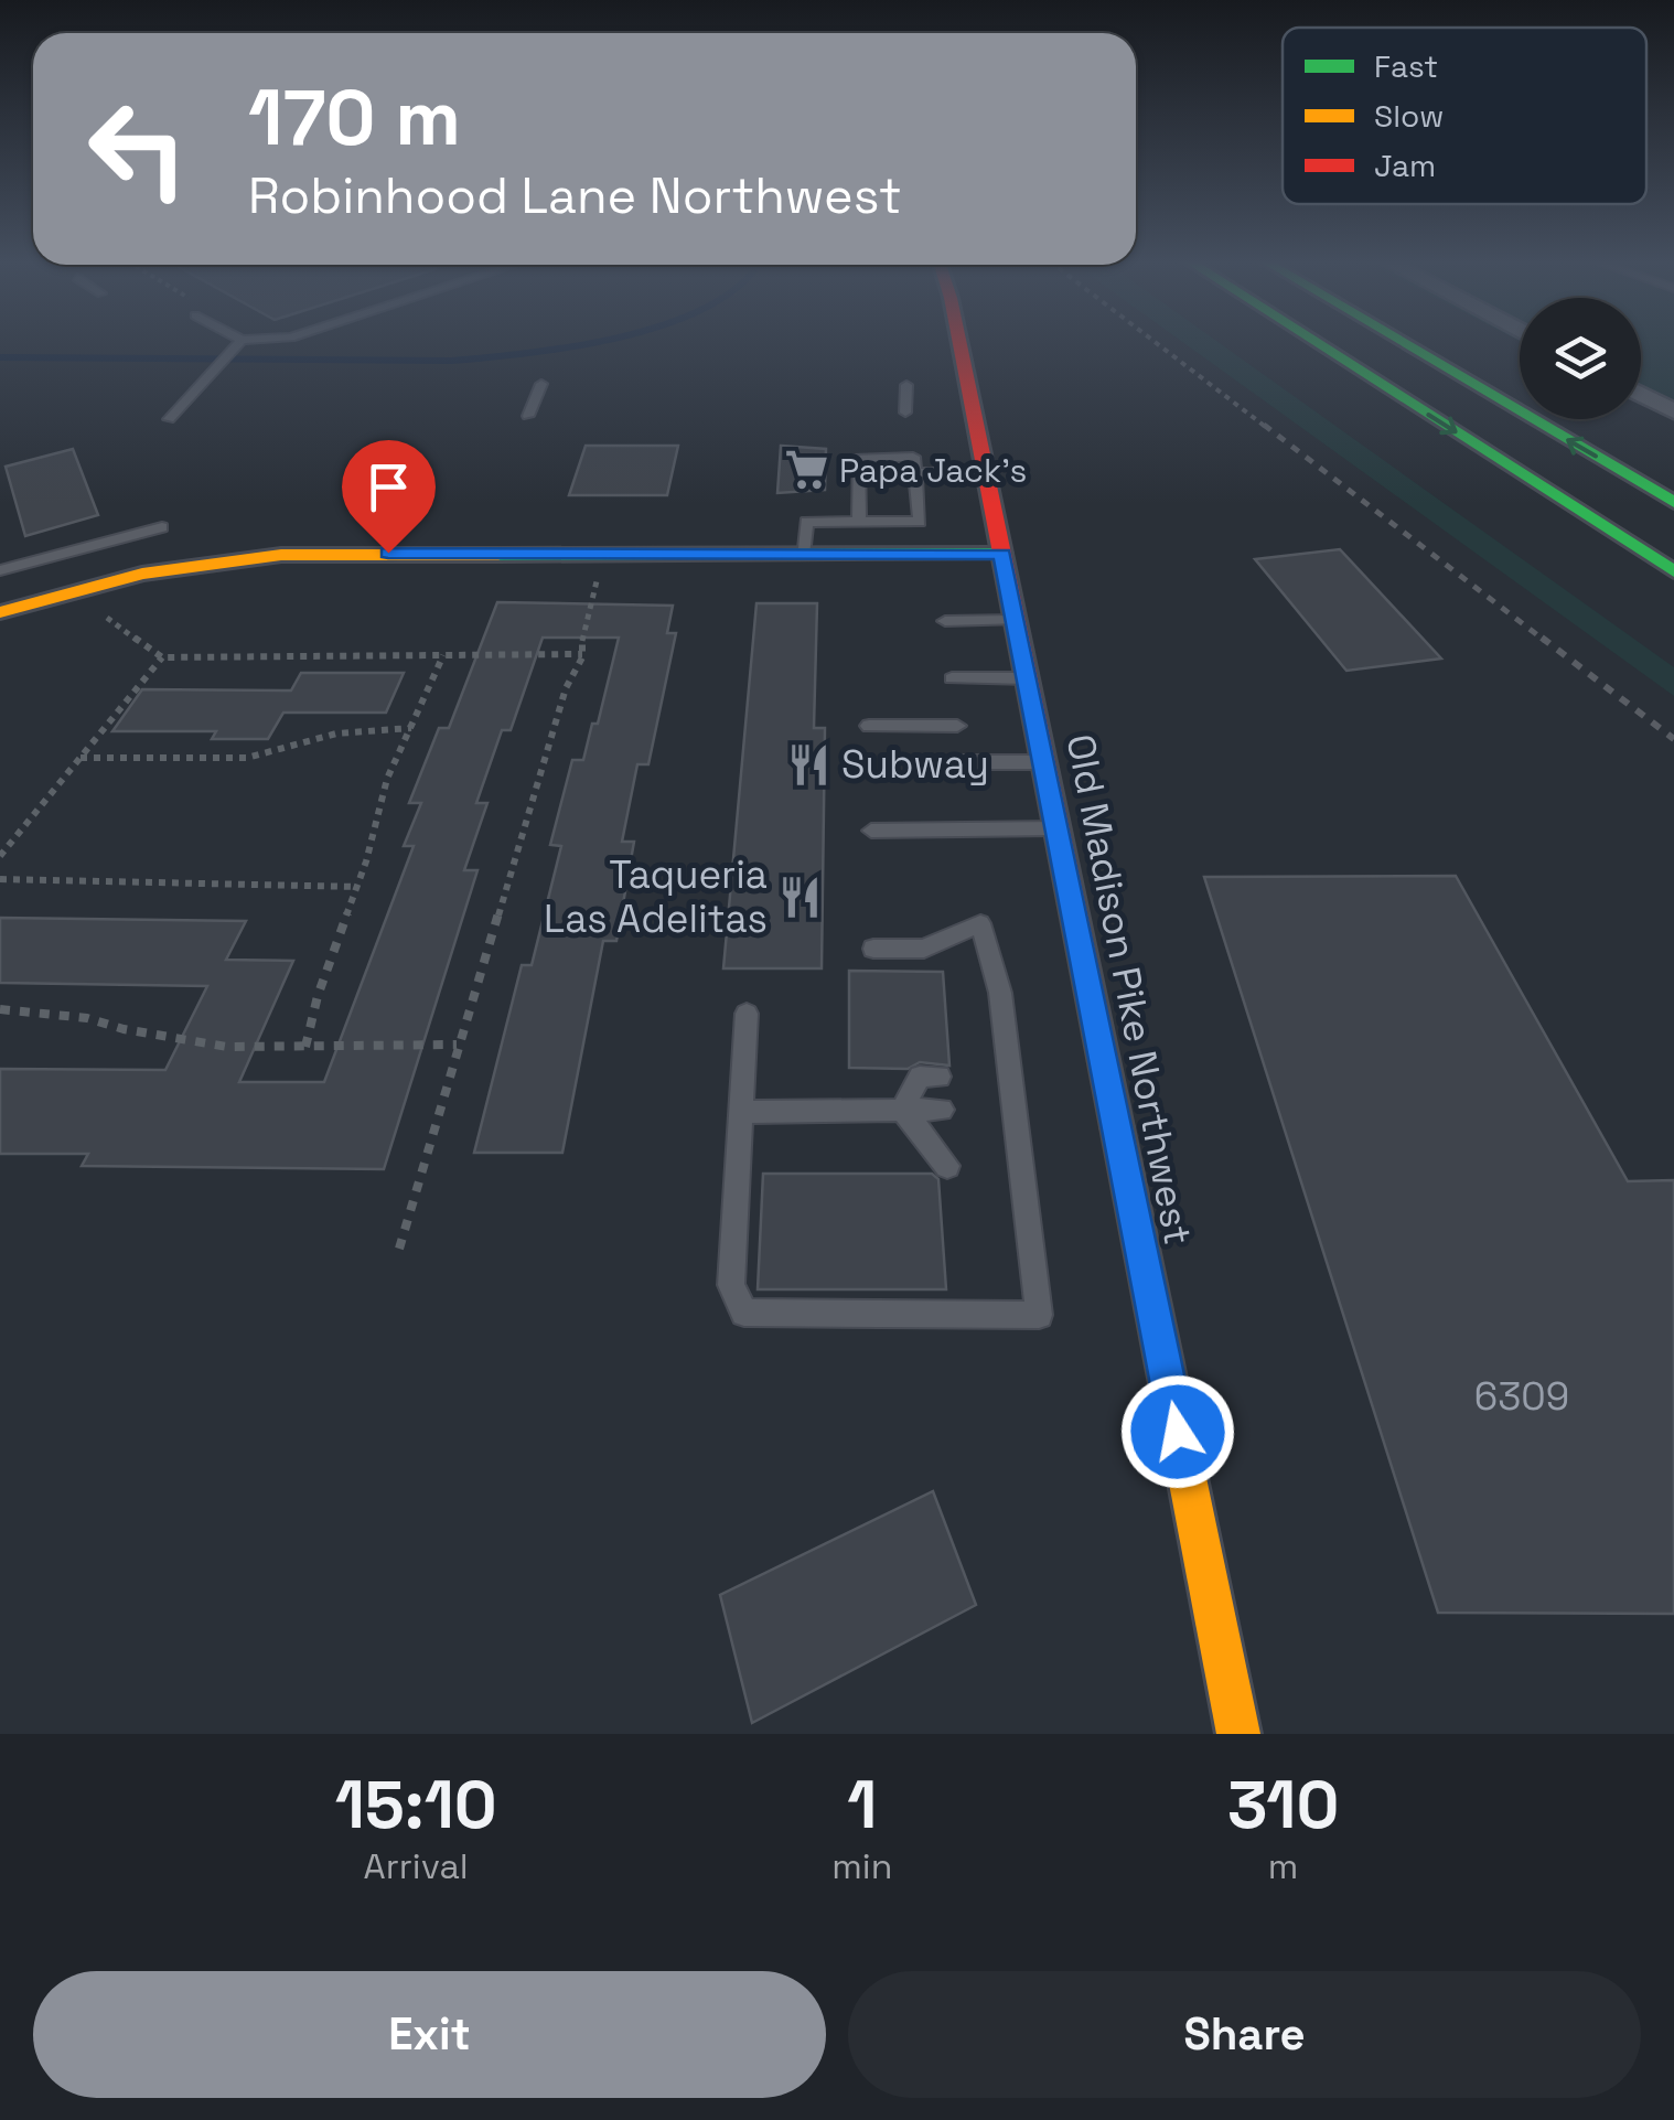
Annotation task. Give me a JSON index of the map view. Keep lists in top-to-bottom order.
{
  "streets": {
    "main road": ["Old Madison Pike Northwest"]
  },
  "places": {
    "supermarket": ["Papa Jack's"],
    "restaurant": ["Subway", "Taqueria Las Adelitas"]
  },
  "house_numbers": ["6309"],
  "legend": ["Fast", "Slow", "Jam"],
  "page": {
    "turn": ["170 m", "Robinhood Lane Northwest"],
    "eta": [
      "15:10",
      "Arrival",
      "1",
      "min",
      "310",
      "m"
    ],
    "buttons": ["Exit", "Share"]
  }
}
